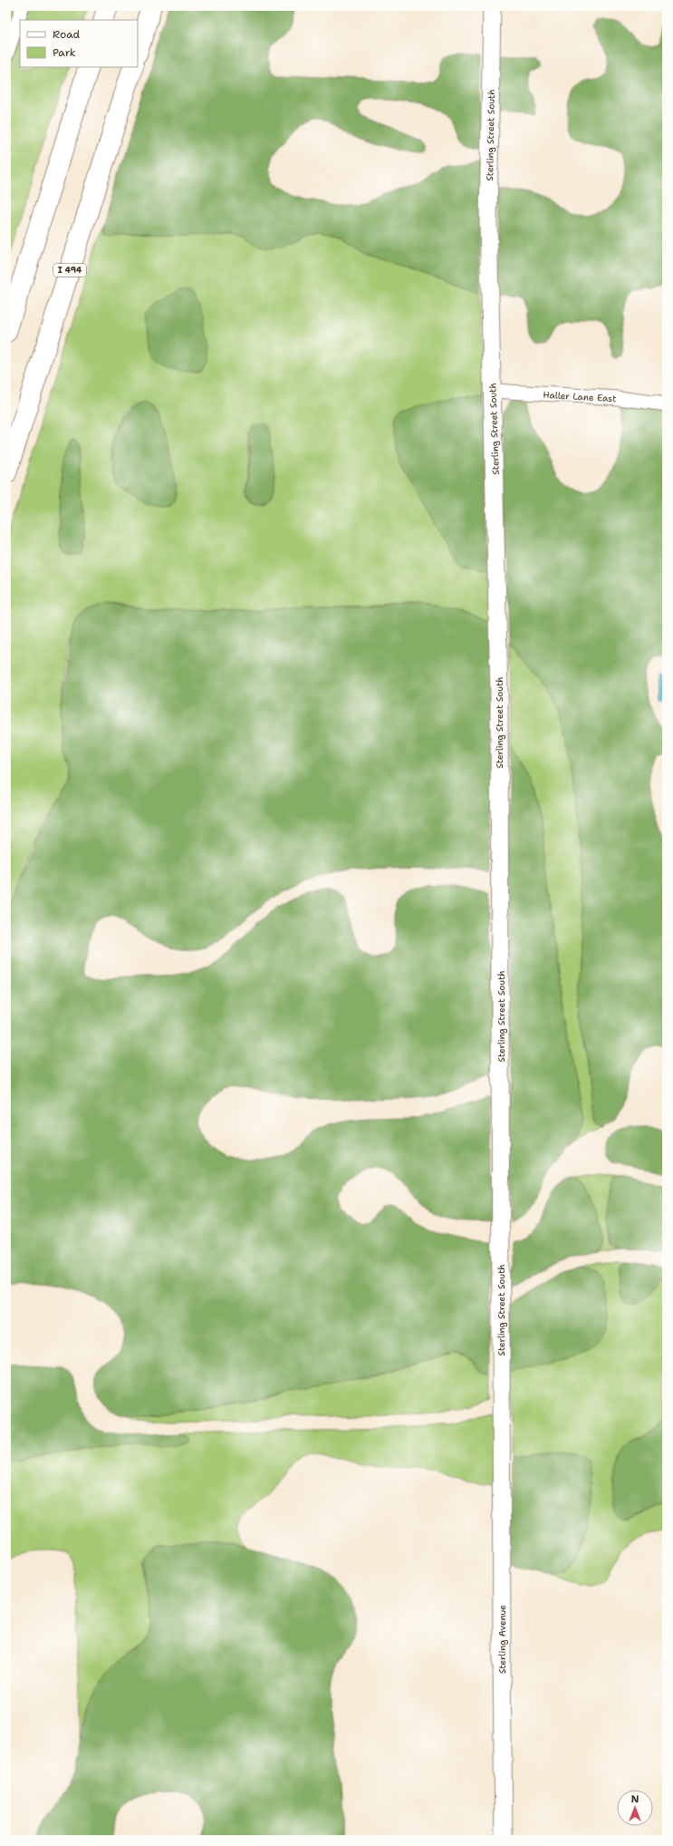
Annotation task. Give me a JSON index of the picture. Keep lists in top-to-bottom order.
{
  "streets": {
    "highway": ["I 494"],
    "street": ["Sterling Street South", "Haller Lane East", "Sterling Avenue"]
  },
  "crossings": [
    ["Sterling Street South", "Haller Lane East"],
    ["Sterling Street South", "Sterling Avenue"]
  ],
  "legend": ["Road", "Park"],
  "north": "top"
}
